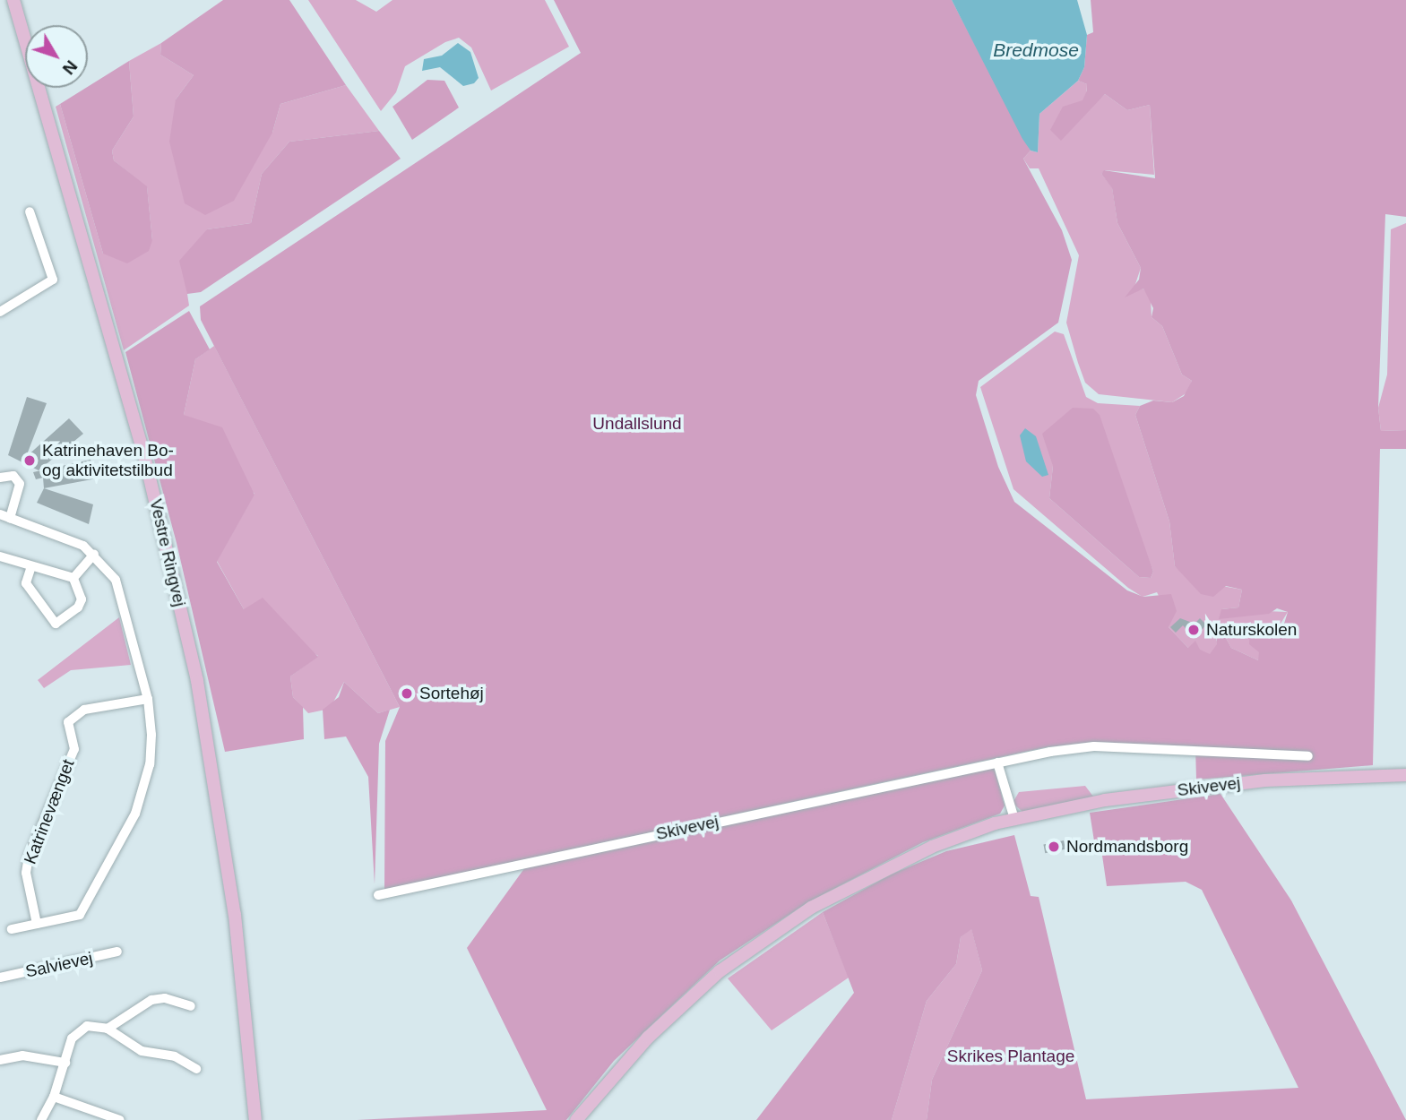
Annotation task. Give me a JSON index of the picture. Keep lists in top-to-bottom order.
{
  "streets": {
    "main road": ["Vestre Ringvej", "Skivevej"],
    "street": ["Katrinevænget", "Salvievej"]
  },
  "water": ["Bredmose"],
  "parks": ["Undallslund", "Skrikes Plantage"],
  "places": [
    "Katrinehaven Bo- og aktivitetstilbud",
    "Naturskolen",
    "Sortehøj",
    "Nordmandsborg"
  ],
  "north": "bottom right"
}
